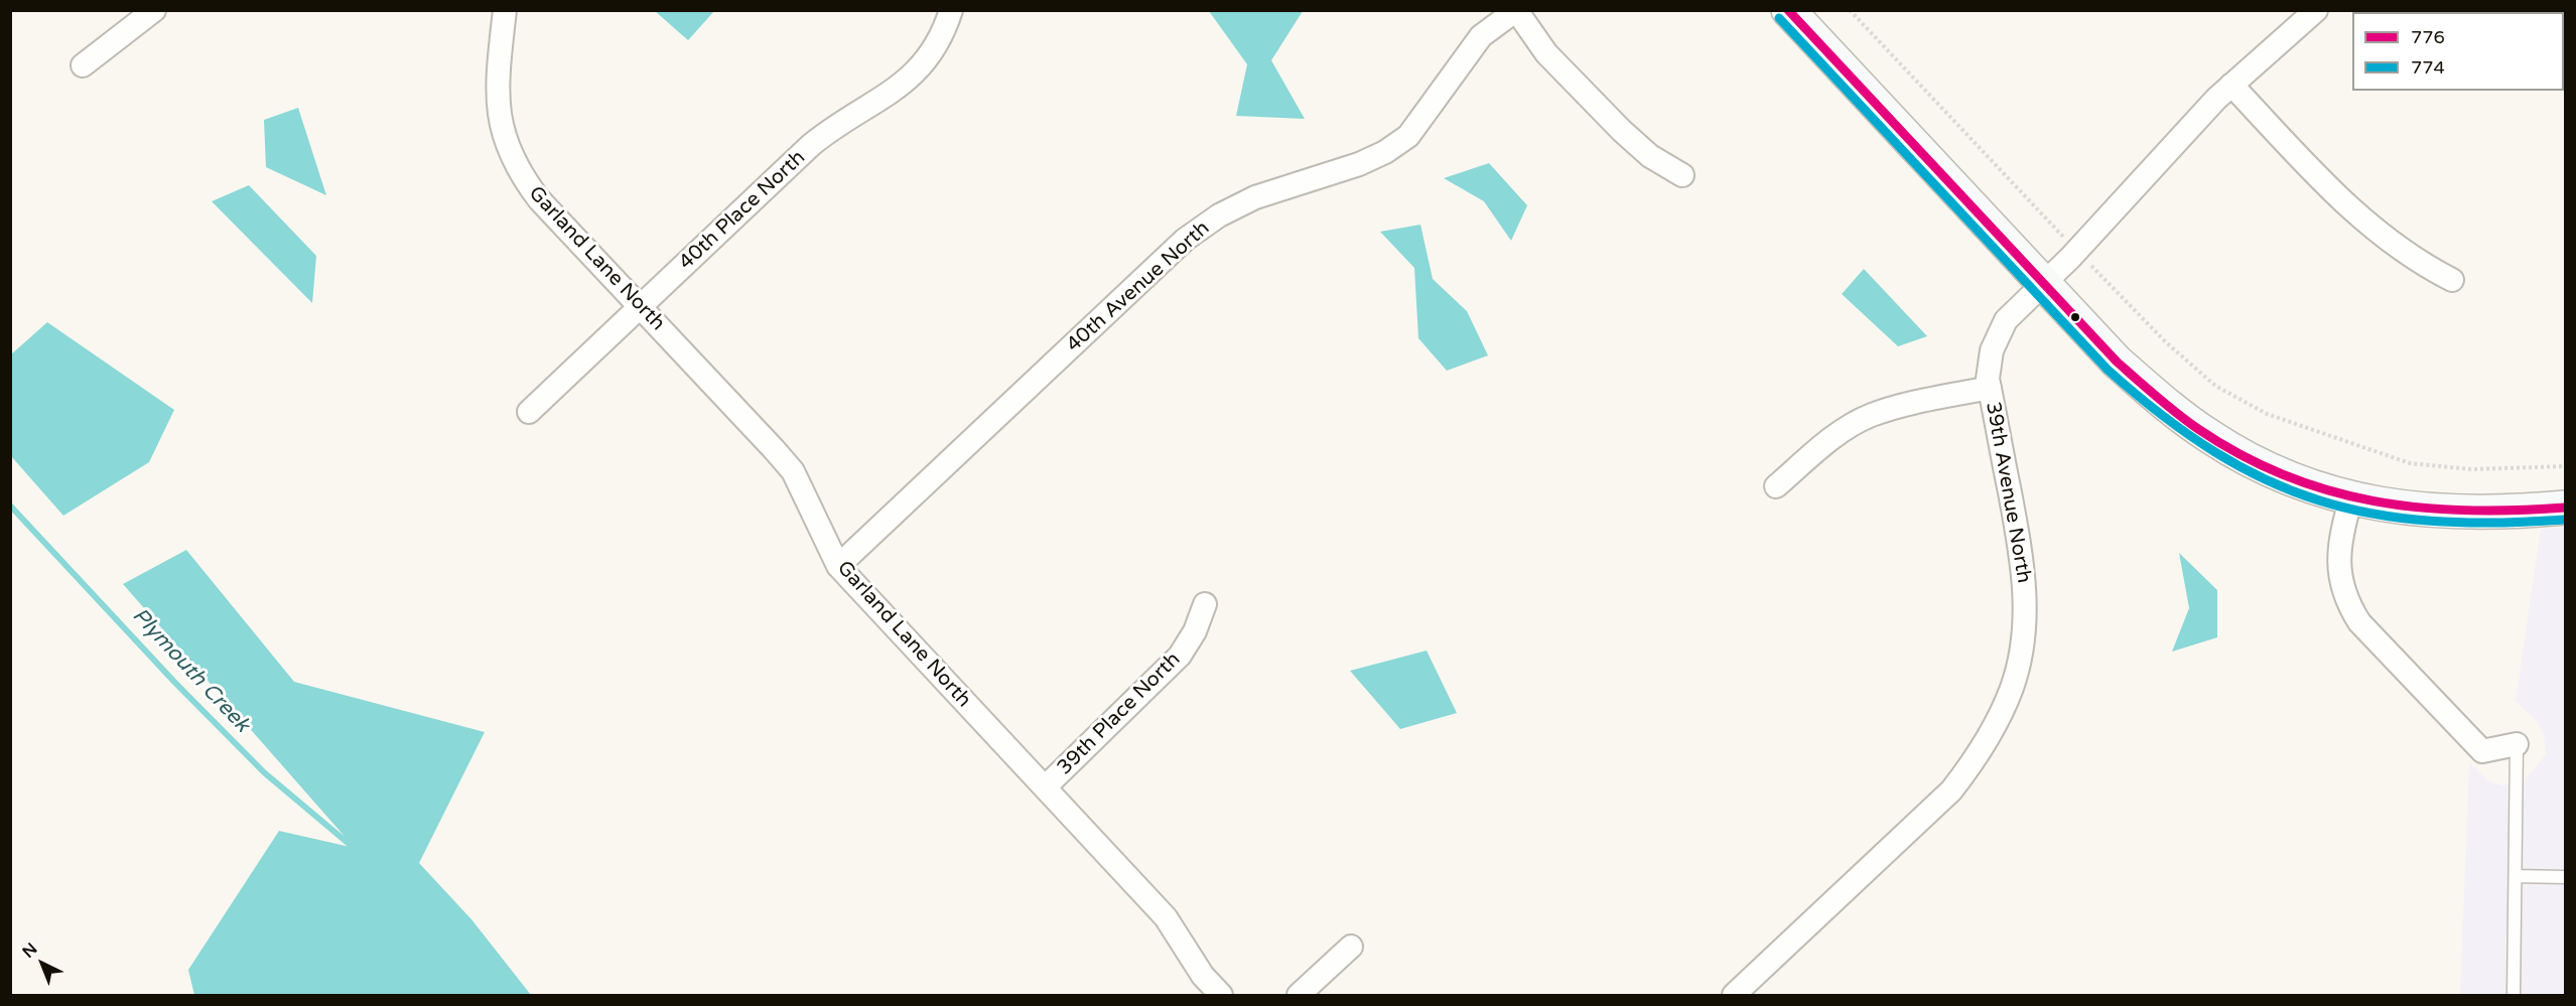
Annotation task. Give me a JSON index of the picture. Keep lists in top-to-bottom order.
{
  "streets": {
    "street": [
      "40th Place North",
      "Garland Lane North",
      "40th Avenue North",
      "39th Avenue North",
      "39th Place North"
    ]
  },
  "crossings": [
    ["40th Place North", "Garland Lane North"],
    ["Garland Lane North", "40th Avenue North"],
    ["Garland Lane North", "39th Place North"]
  ],
  "water": ["Plymouth Creek"],
  "lines": ["transit line 776", "transit line 774"],
  "legend": ["776", "774"],
  "north": "top left"
}
